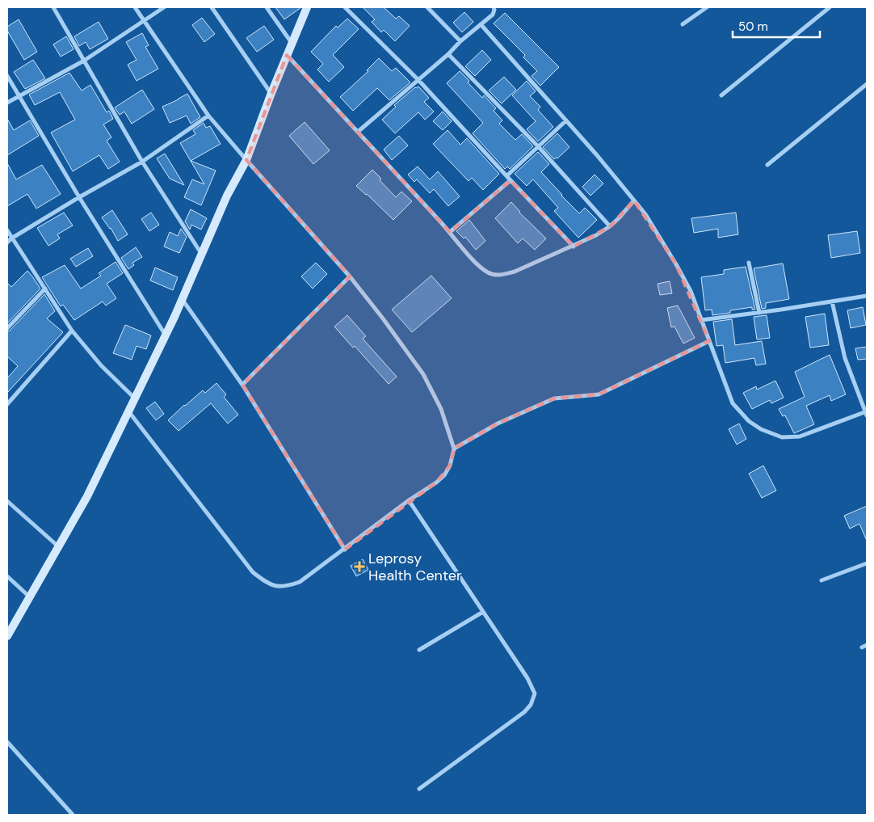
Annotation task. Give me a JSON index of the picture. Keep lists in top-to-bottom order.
{
  "places": {
    "health": ["Leprosy Health Center"]
  },
  "scale_bar": "50 m"
}
